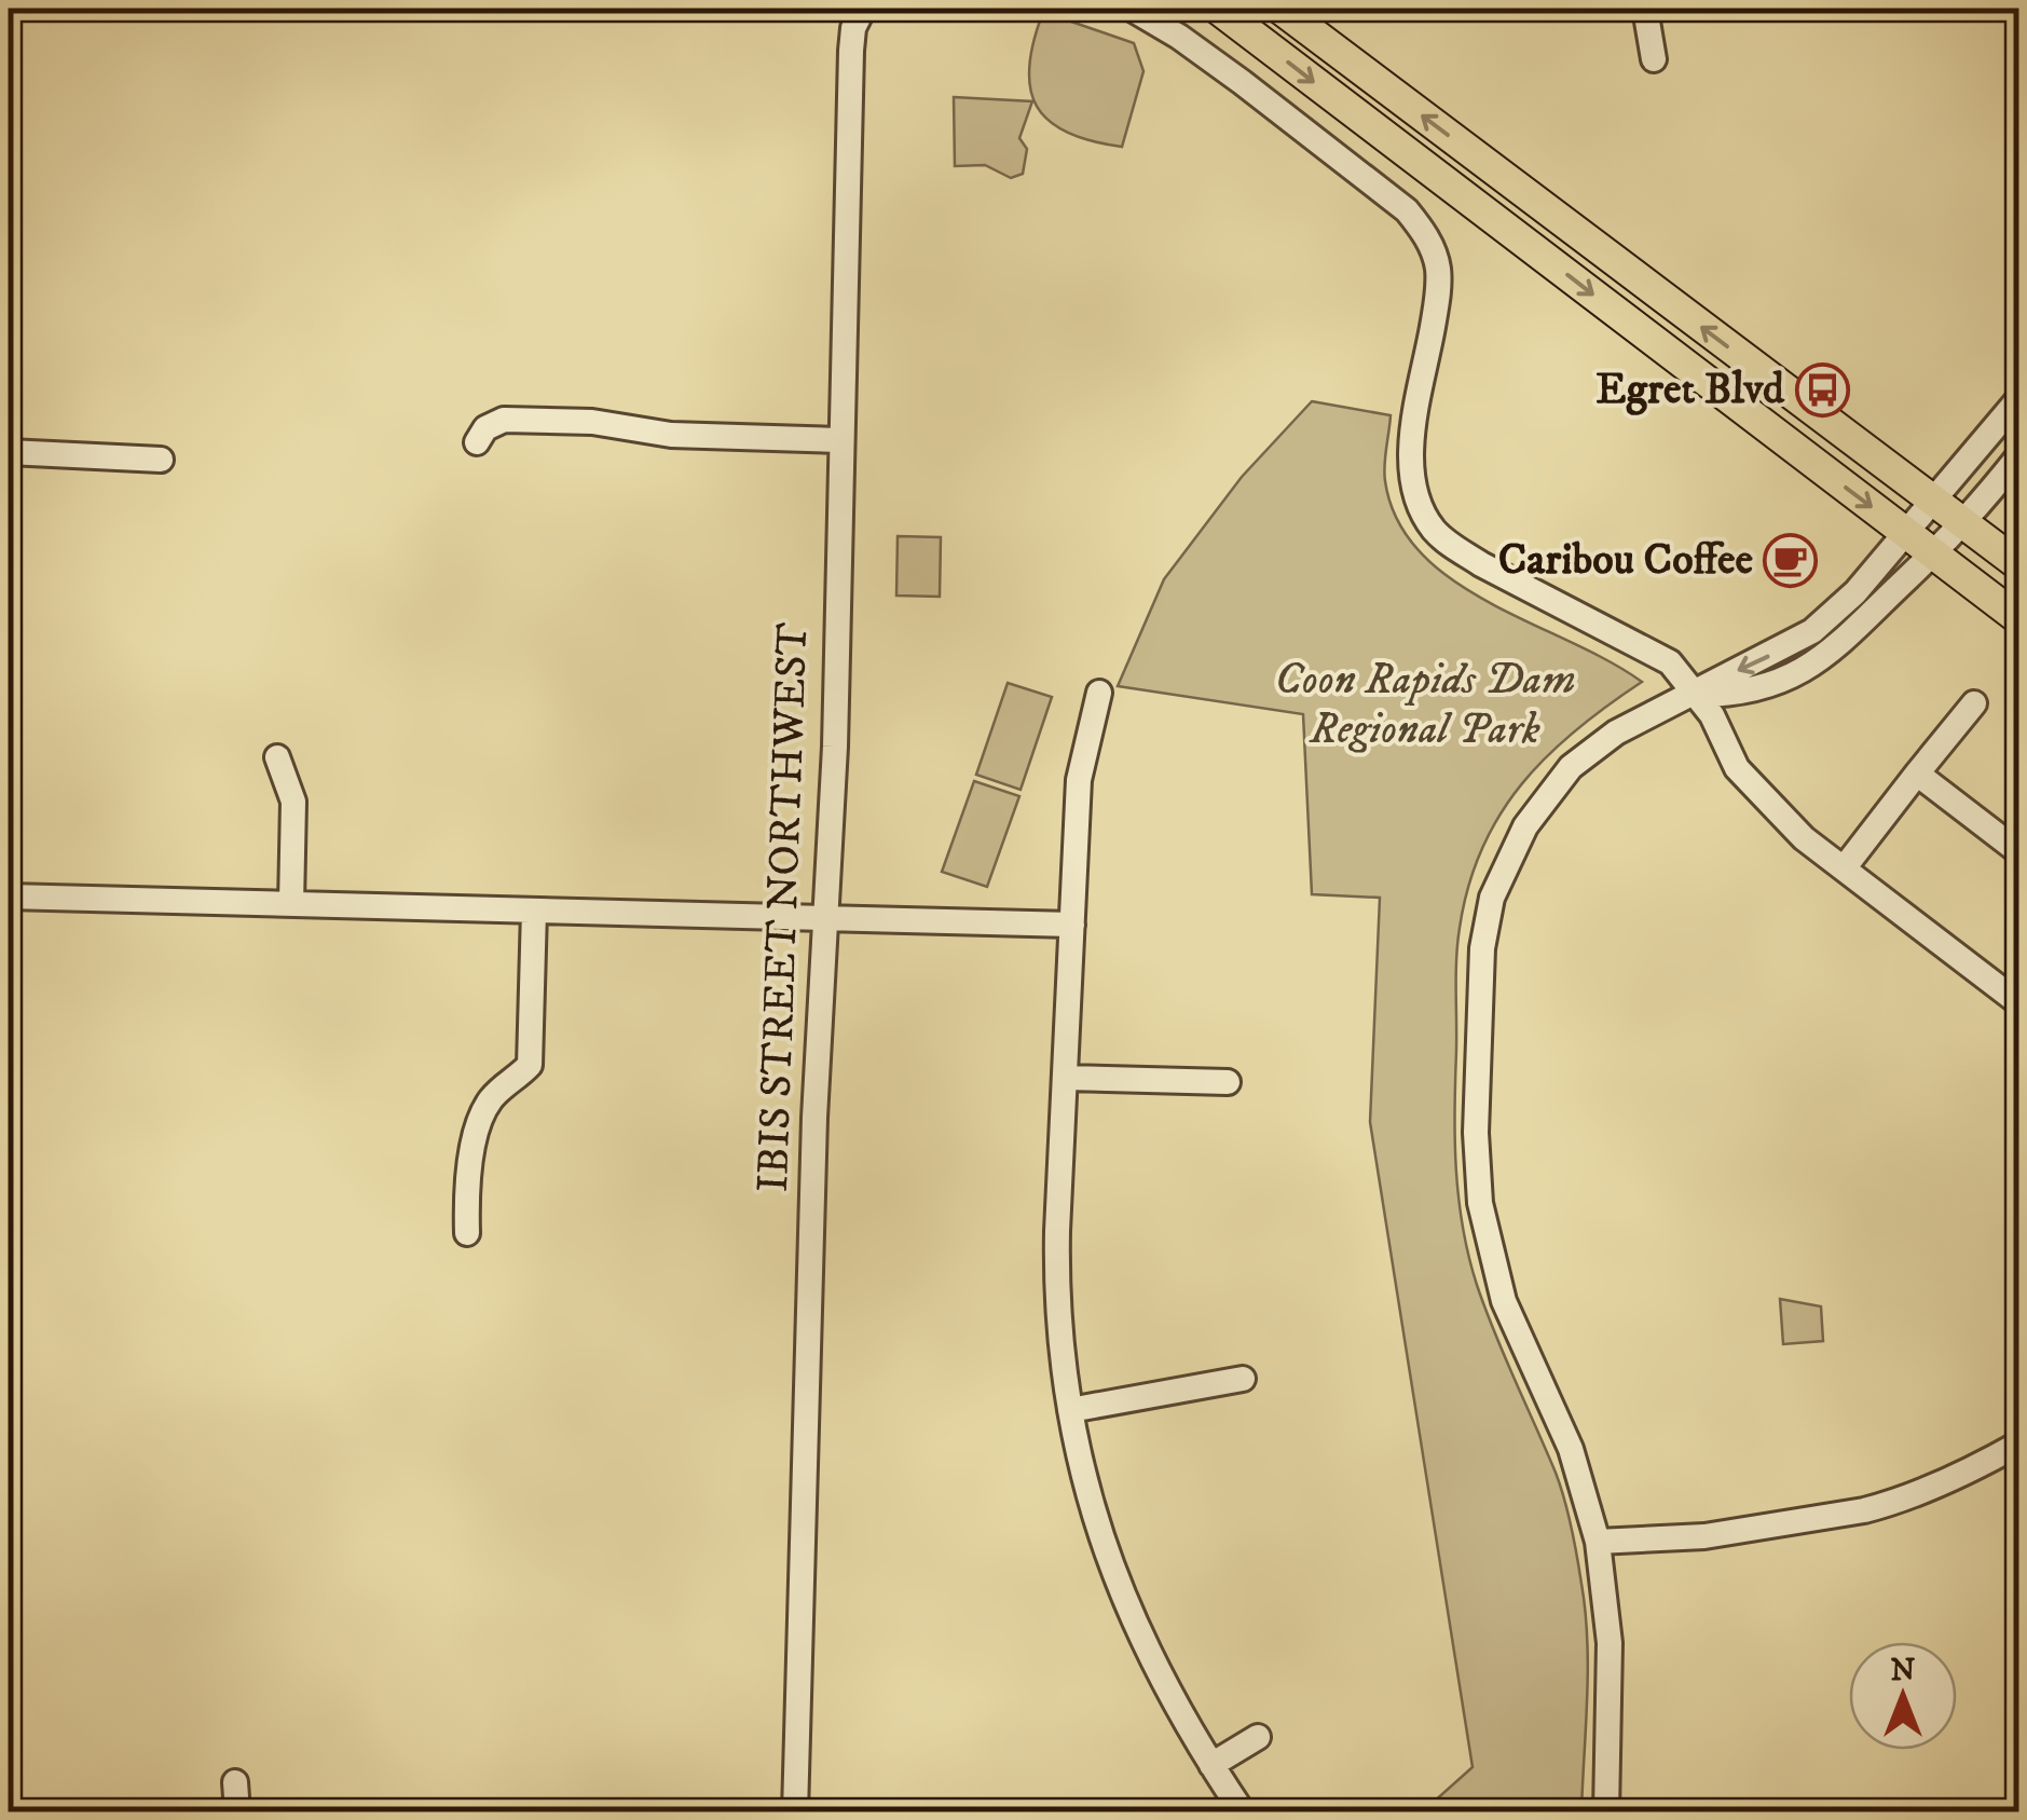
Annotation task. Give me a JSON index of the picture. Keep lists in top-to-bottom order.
{
  "streets": {
    "street": ["IBIS STREET NORTHWEST"]
  },
  "parks": ["Coon Rapids Dam Regional Park"],
  "places": {
    "bus stop": ["Egret Blvd"],
    "cafe": ["Caribou Coffee"]
  },
  "north": "top"
}
